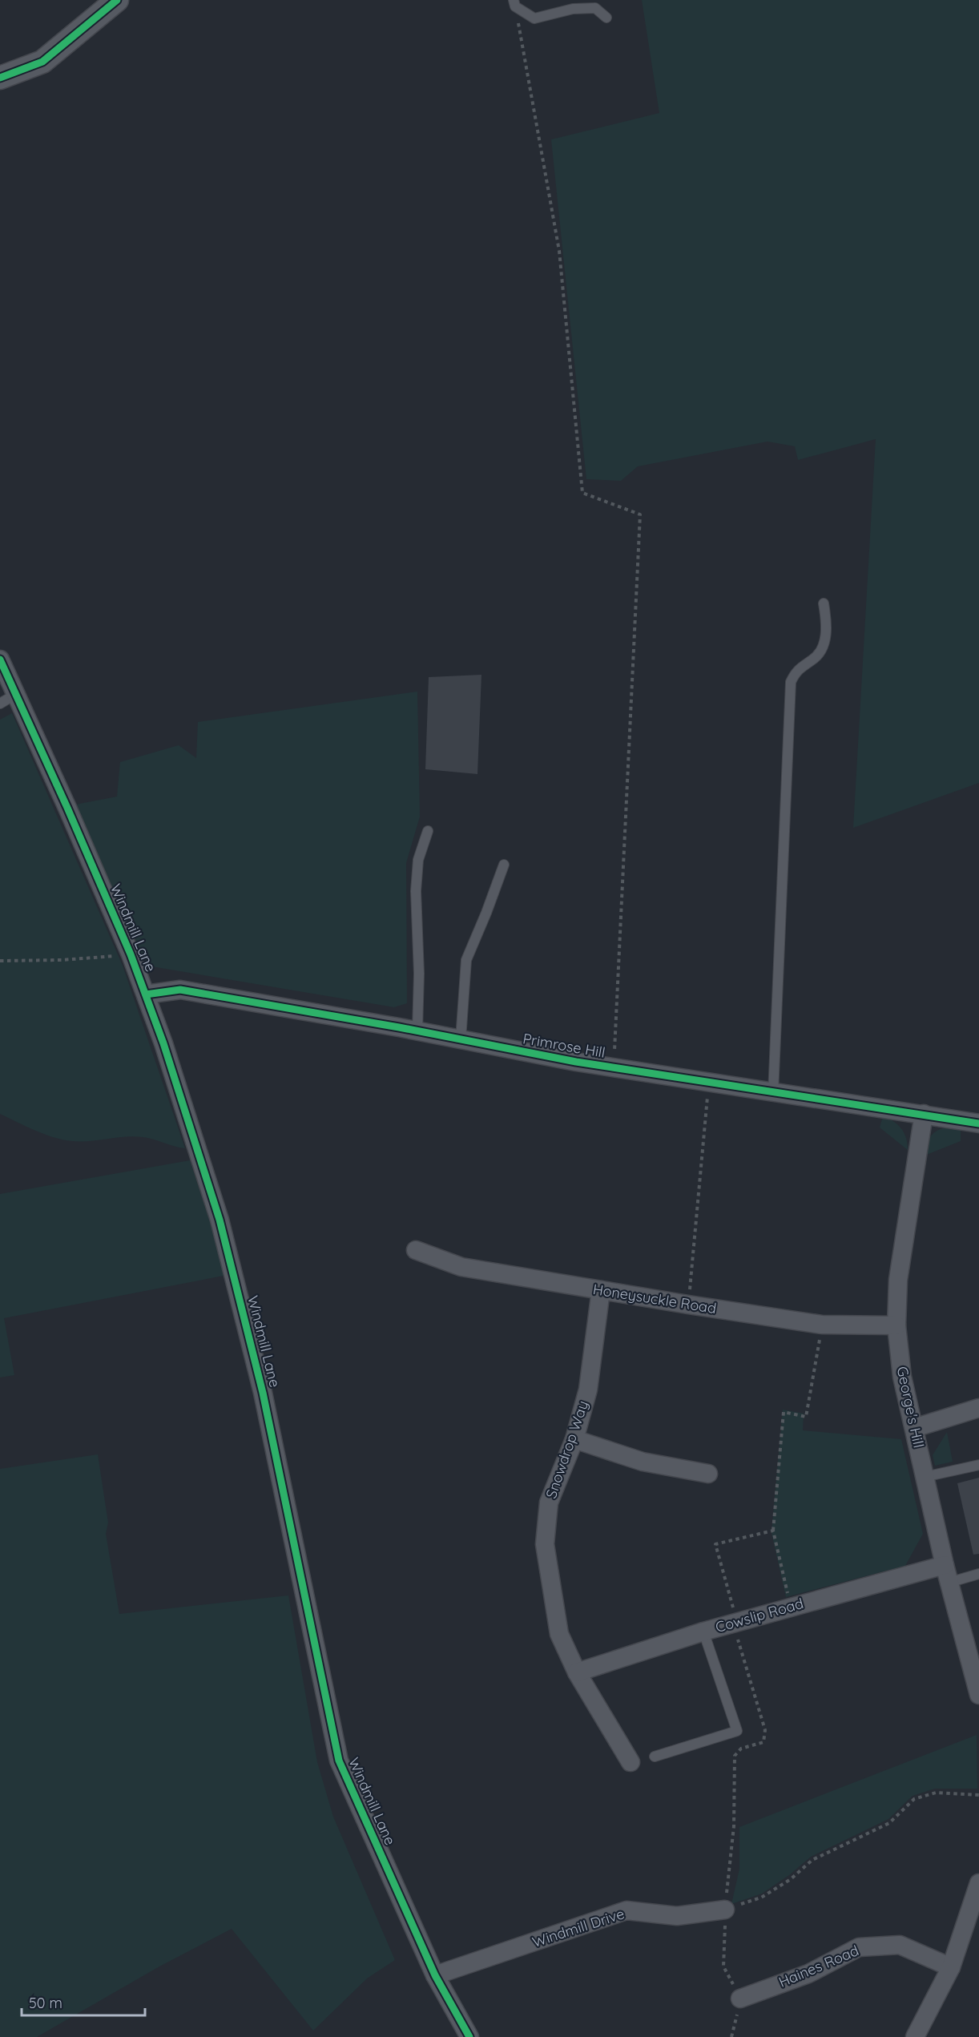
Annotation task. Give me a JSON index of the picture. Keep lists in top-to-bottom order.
{
  "streets": {
    "street": [
      "Windmill Lane",
      "Primrose Hill",
      "Honeysuckle Road",
      "George's Hill",
      "Snowdrop Way",
      "Cowslip Road",
      "Windmill Drive",
      "Haines Road"
    ]
  },
  "crossings": [
    ["Windmill Lane", "Primrose Hill"],
    ["Windmill Lane", "Windmill Drive"],
    ["Primrose Hill", "George's Hill"],
    ["Honeysuckle Road", "George's Hill"],
    ["Honeysuckle Road", "Snowdrop Way"],
    ["George's Hill", "Cowslip Road"],
    ["Snowdrop Way", "Cowslip Road"]
  ],
  "scale_bar": "50 m"
}
